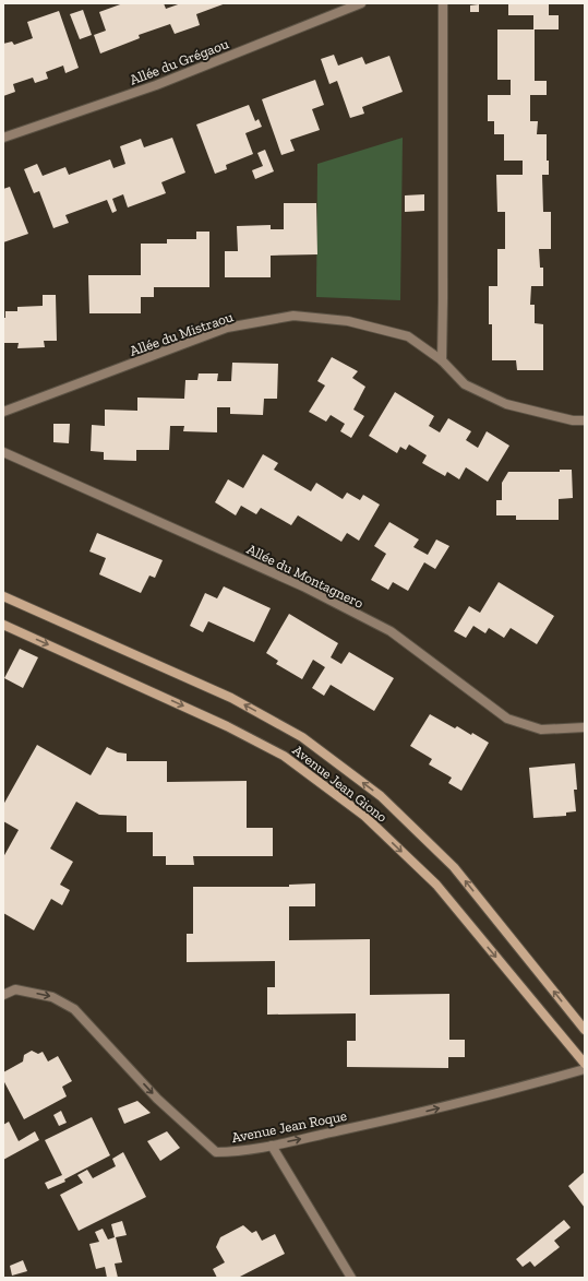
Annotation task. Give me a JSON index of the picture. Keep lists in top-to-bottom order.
{
  "streets": {
    "street": [
      "Allée du Grégaou",
      "Allée du Mistraou",
      "Allée du Montagnero",
      "Avenue Jean Giono",
      "Avenue Jean Roque"
    ]
  },
  "one_way": ["Avenue Jean Roque"]
}
